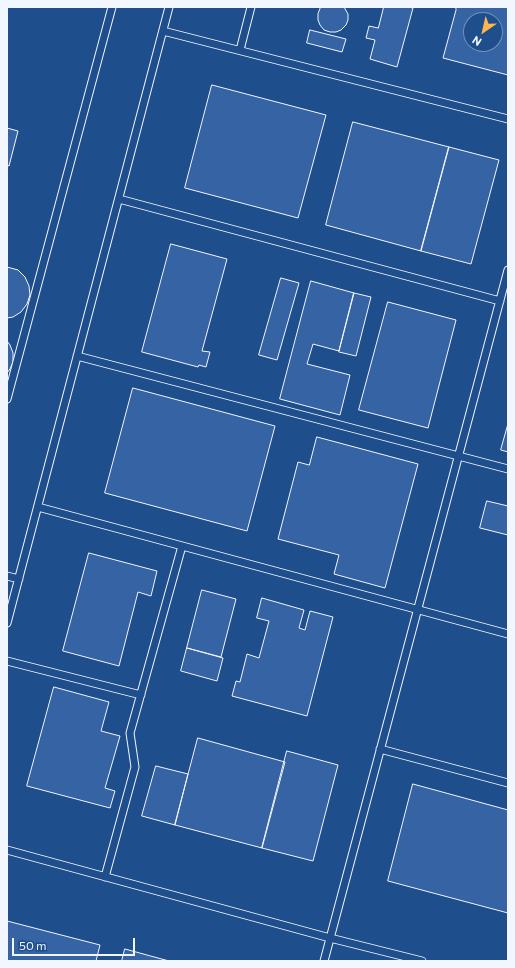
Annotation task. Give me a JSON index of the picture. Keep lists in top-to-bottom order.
{
  "scale_bar": "50 m",
  "north": "bottom left"
}
